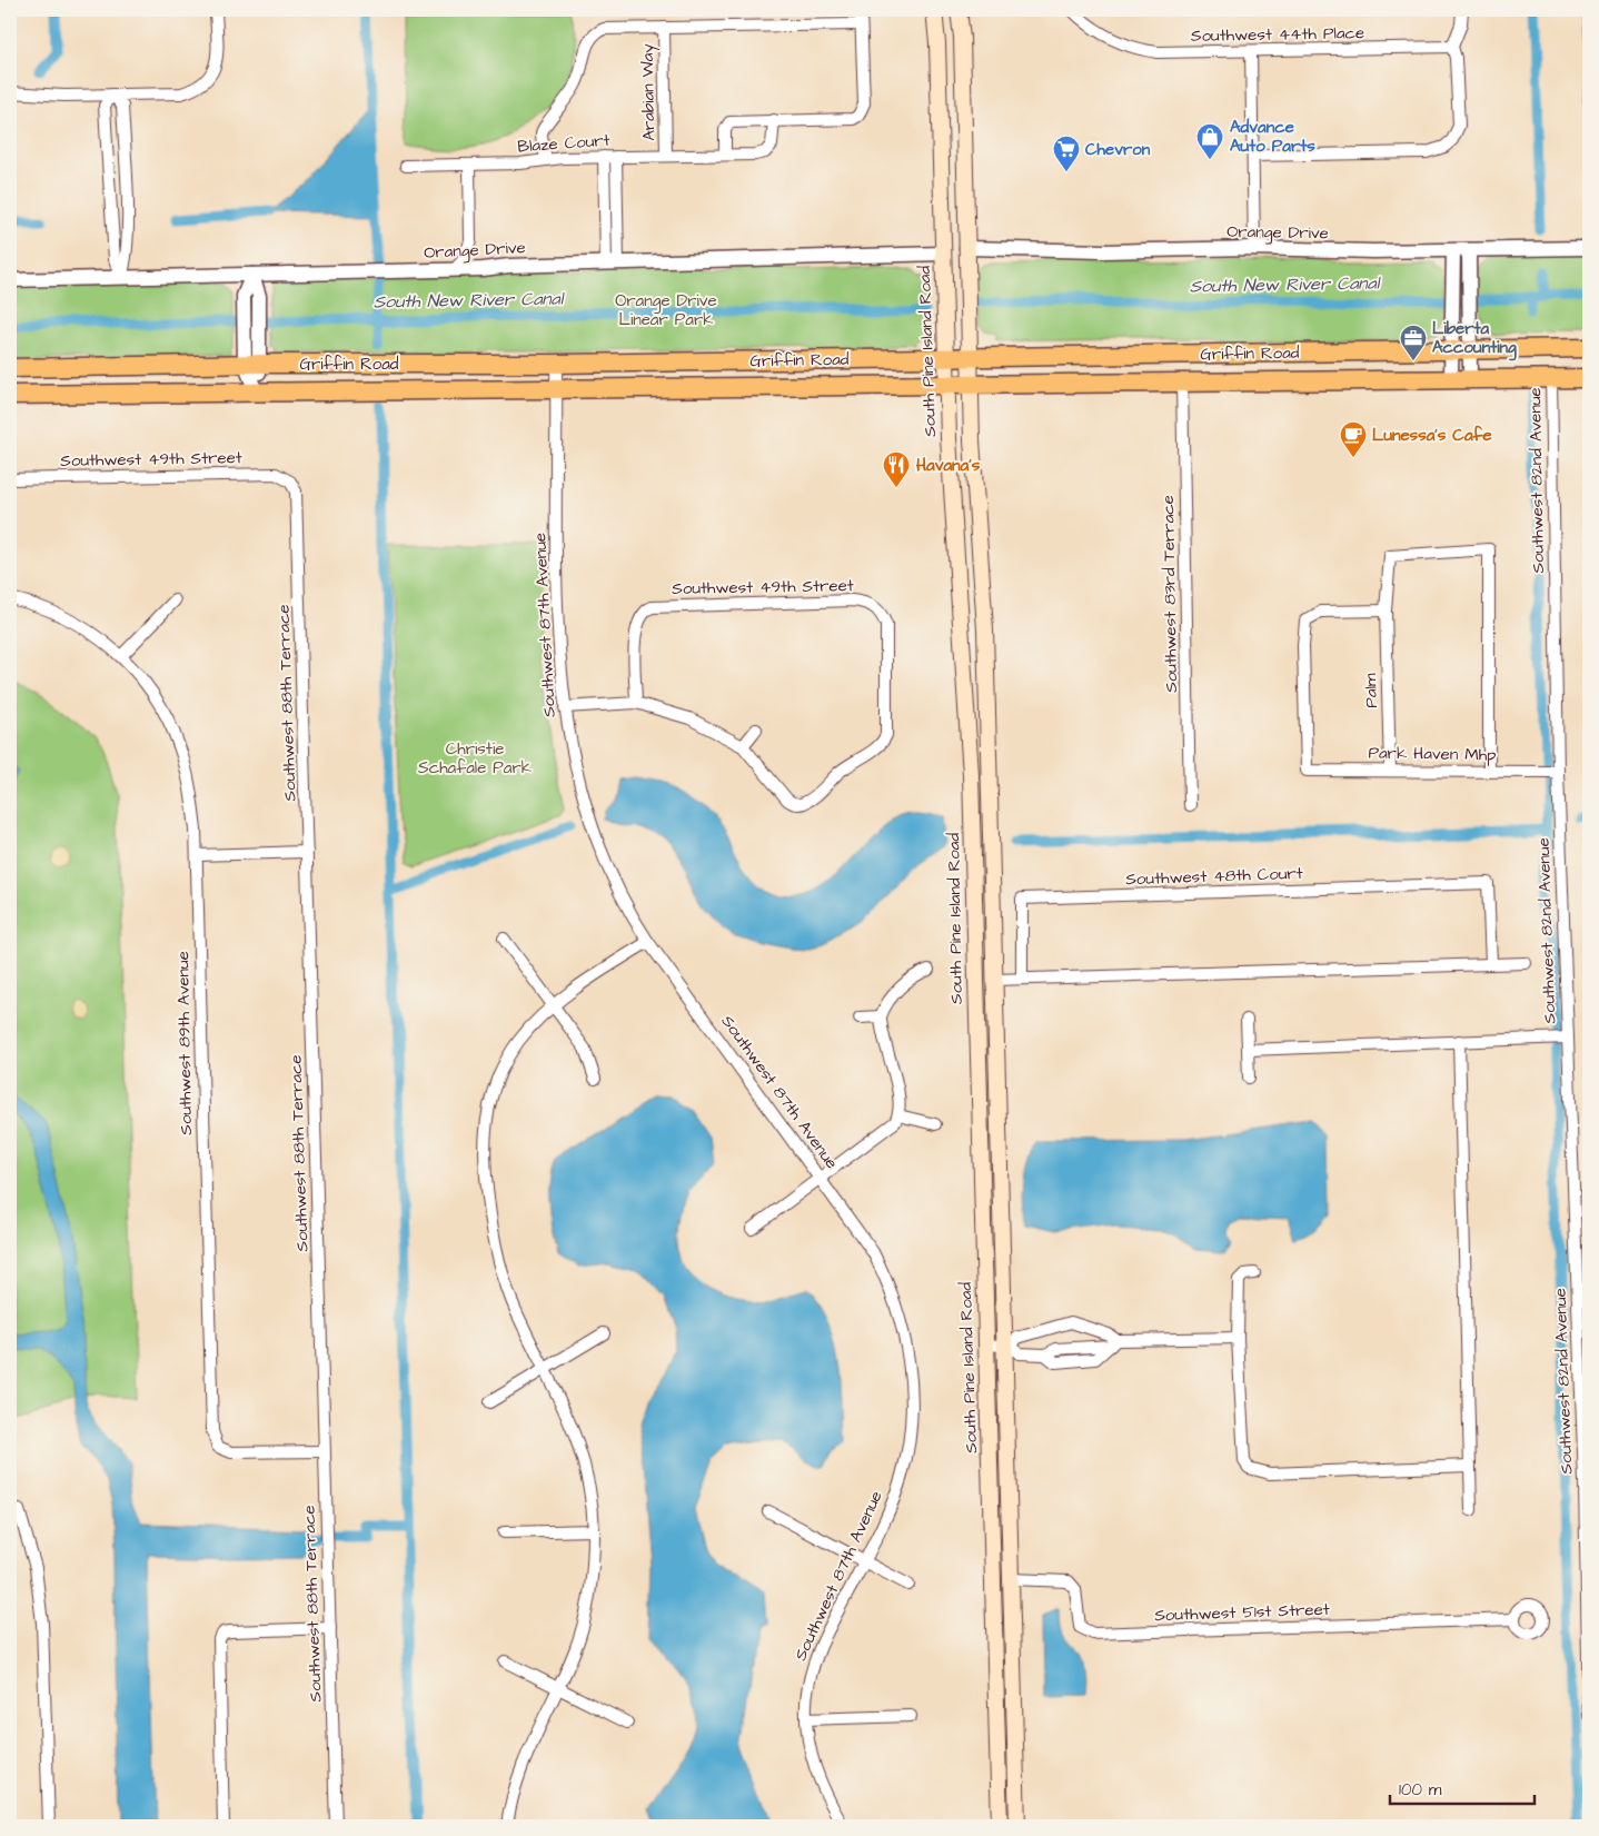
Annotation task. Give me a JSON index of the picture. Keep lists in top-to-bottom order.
{
  "streets": {
    "main road": ["South Pine Island Road", "Griffin Road"],
    "street": [
      "Southwest 44th Place",
      "Arabian Way",
      "Blaze Court",
      "Orange Drive",
      "Southwest 49th Street",
      "Southwest 82nd Avenue",
      "Southwest 83rd Terrace",
      "Southwest 87th Avenue",
      "Palm",
      "Southwest 88th Terrace",
      "Park Haven Mhp",
      "Southwest 48th Court",
      "Southwest 89th Avenue",
      "Southwest 51st Street"
    ]
  },
  "crossings": [
    ["Arabian Way", "Blaze Court"],
    ["Orange Drive", "South Pine Island Road"],
    ["South Pine Island Road", "Griffin Road"],
    ["Griffin Road", "Southwest 82nd Avenue"],
    ["Griffin Road", "Southwest 83rd Terrace"],
    ["Griffin Road", "Southwest 87th Avenue"],
    ["Southwest 49th Street", "Southwest 88th Terrace"],
    ["Southwest 82nd Avenue", "Park Haven Mhp"],
    ["Palm", "Park Haven Mhp"],
    ["Southwest 88th Terrace", "Southwest 89th Avenue"]
  ],
  "water": ["South New River Canal"],
  "parks": ["Orange Drive Linear Park", "Christie Schafale Park"],
  "places": {
    "shop": ["Advance Auto Parts"],
    "supermarket": ["Chevron"],
    "office": ["Liberta Accounting"],
    "cafe": ["Lunessa’s Cafe"],
    "restaurant": ["Havana's"]
  },
  "scale_bar": "100 m"
}
